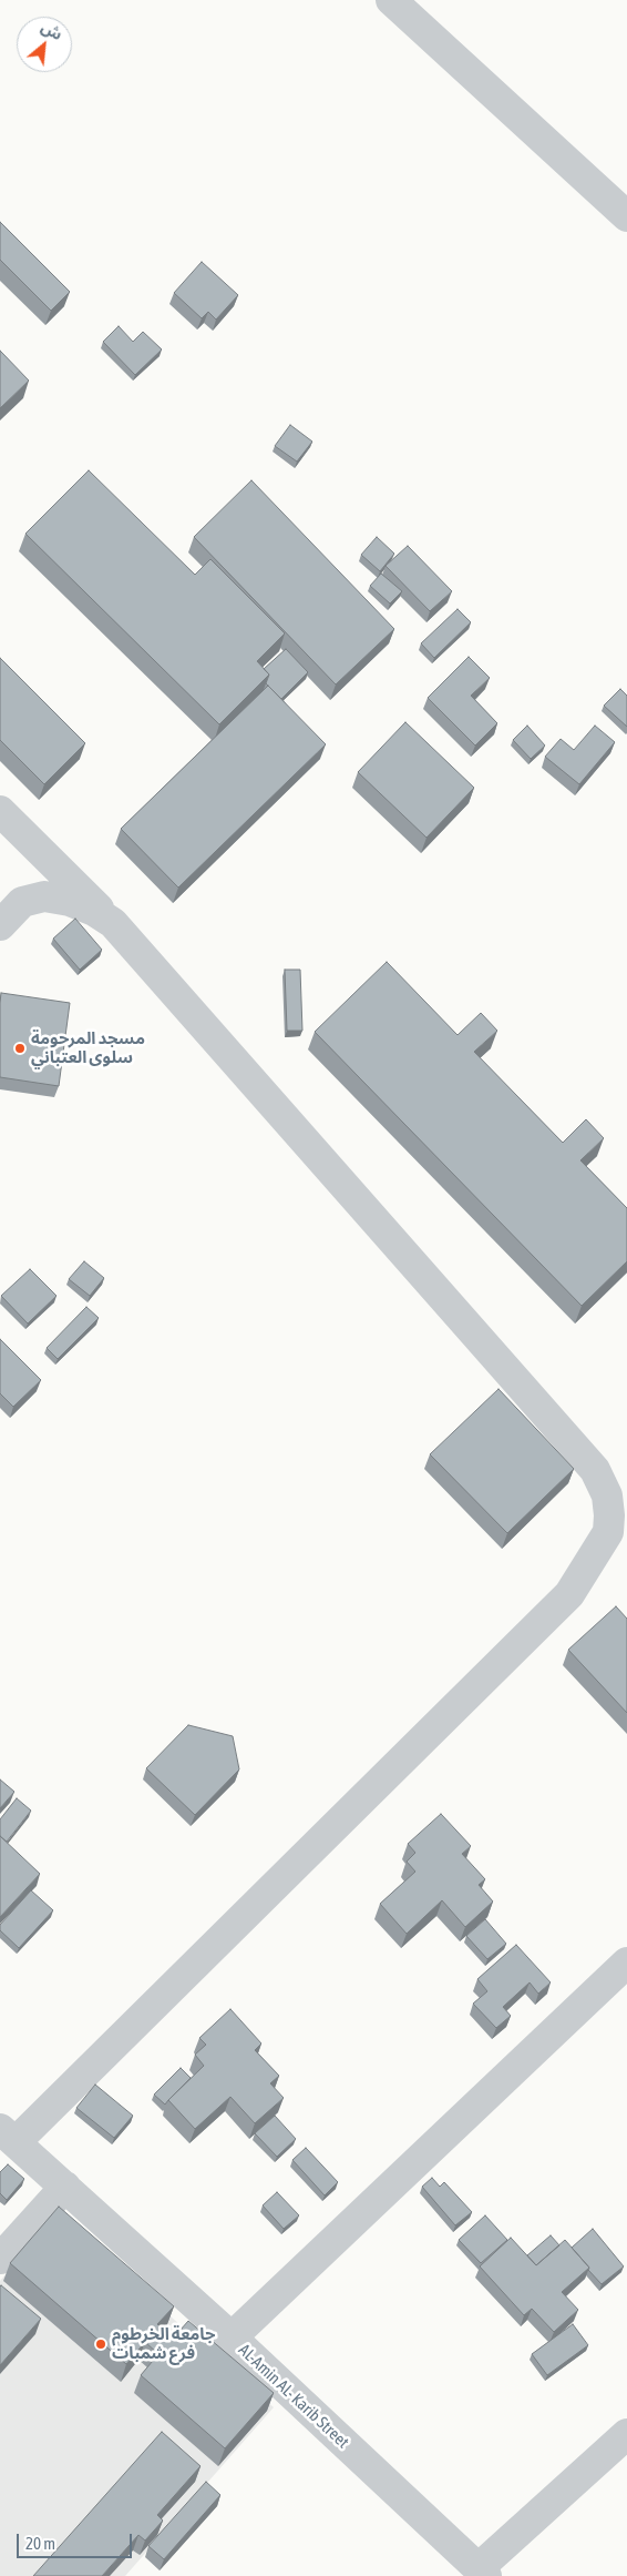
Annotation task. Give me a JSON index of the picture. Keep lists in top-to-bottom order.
{
  "streets": {
    "street": ["AL-Amin AL- Karib Street"]
  },
  "places": ["مسجد المرحومة سلوى العتباني", "جامعة الخرطوم فرع شمبات"],
  "scale_bar": "20 m",
  "north": "top right"
}
